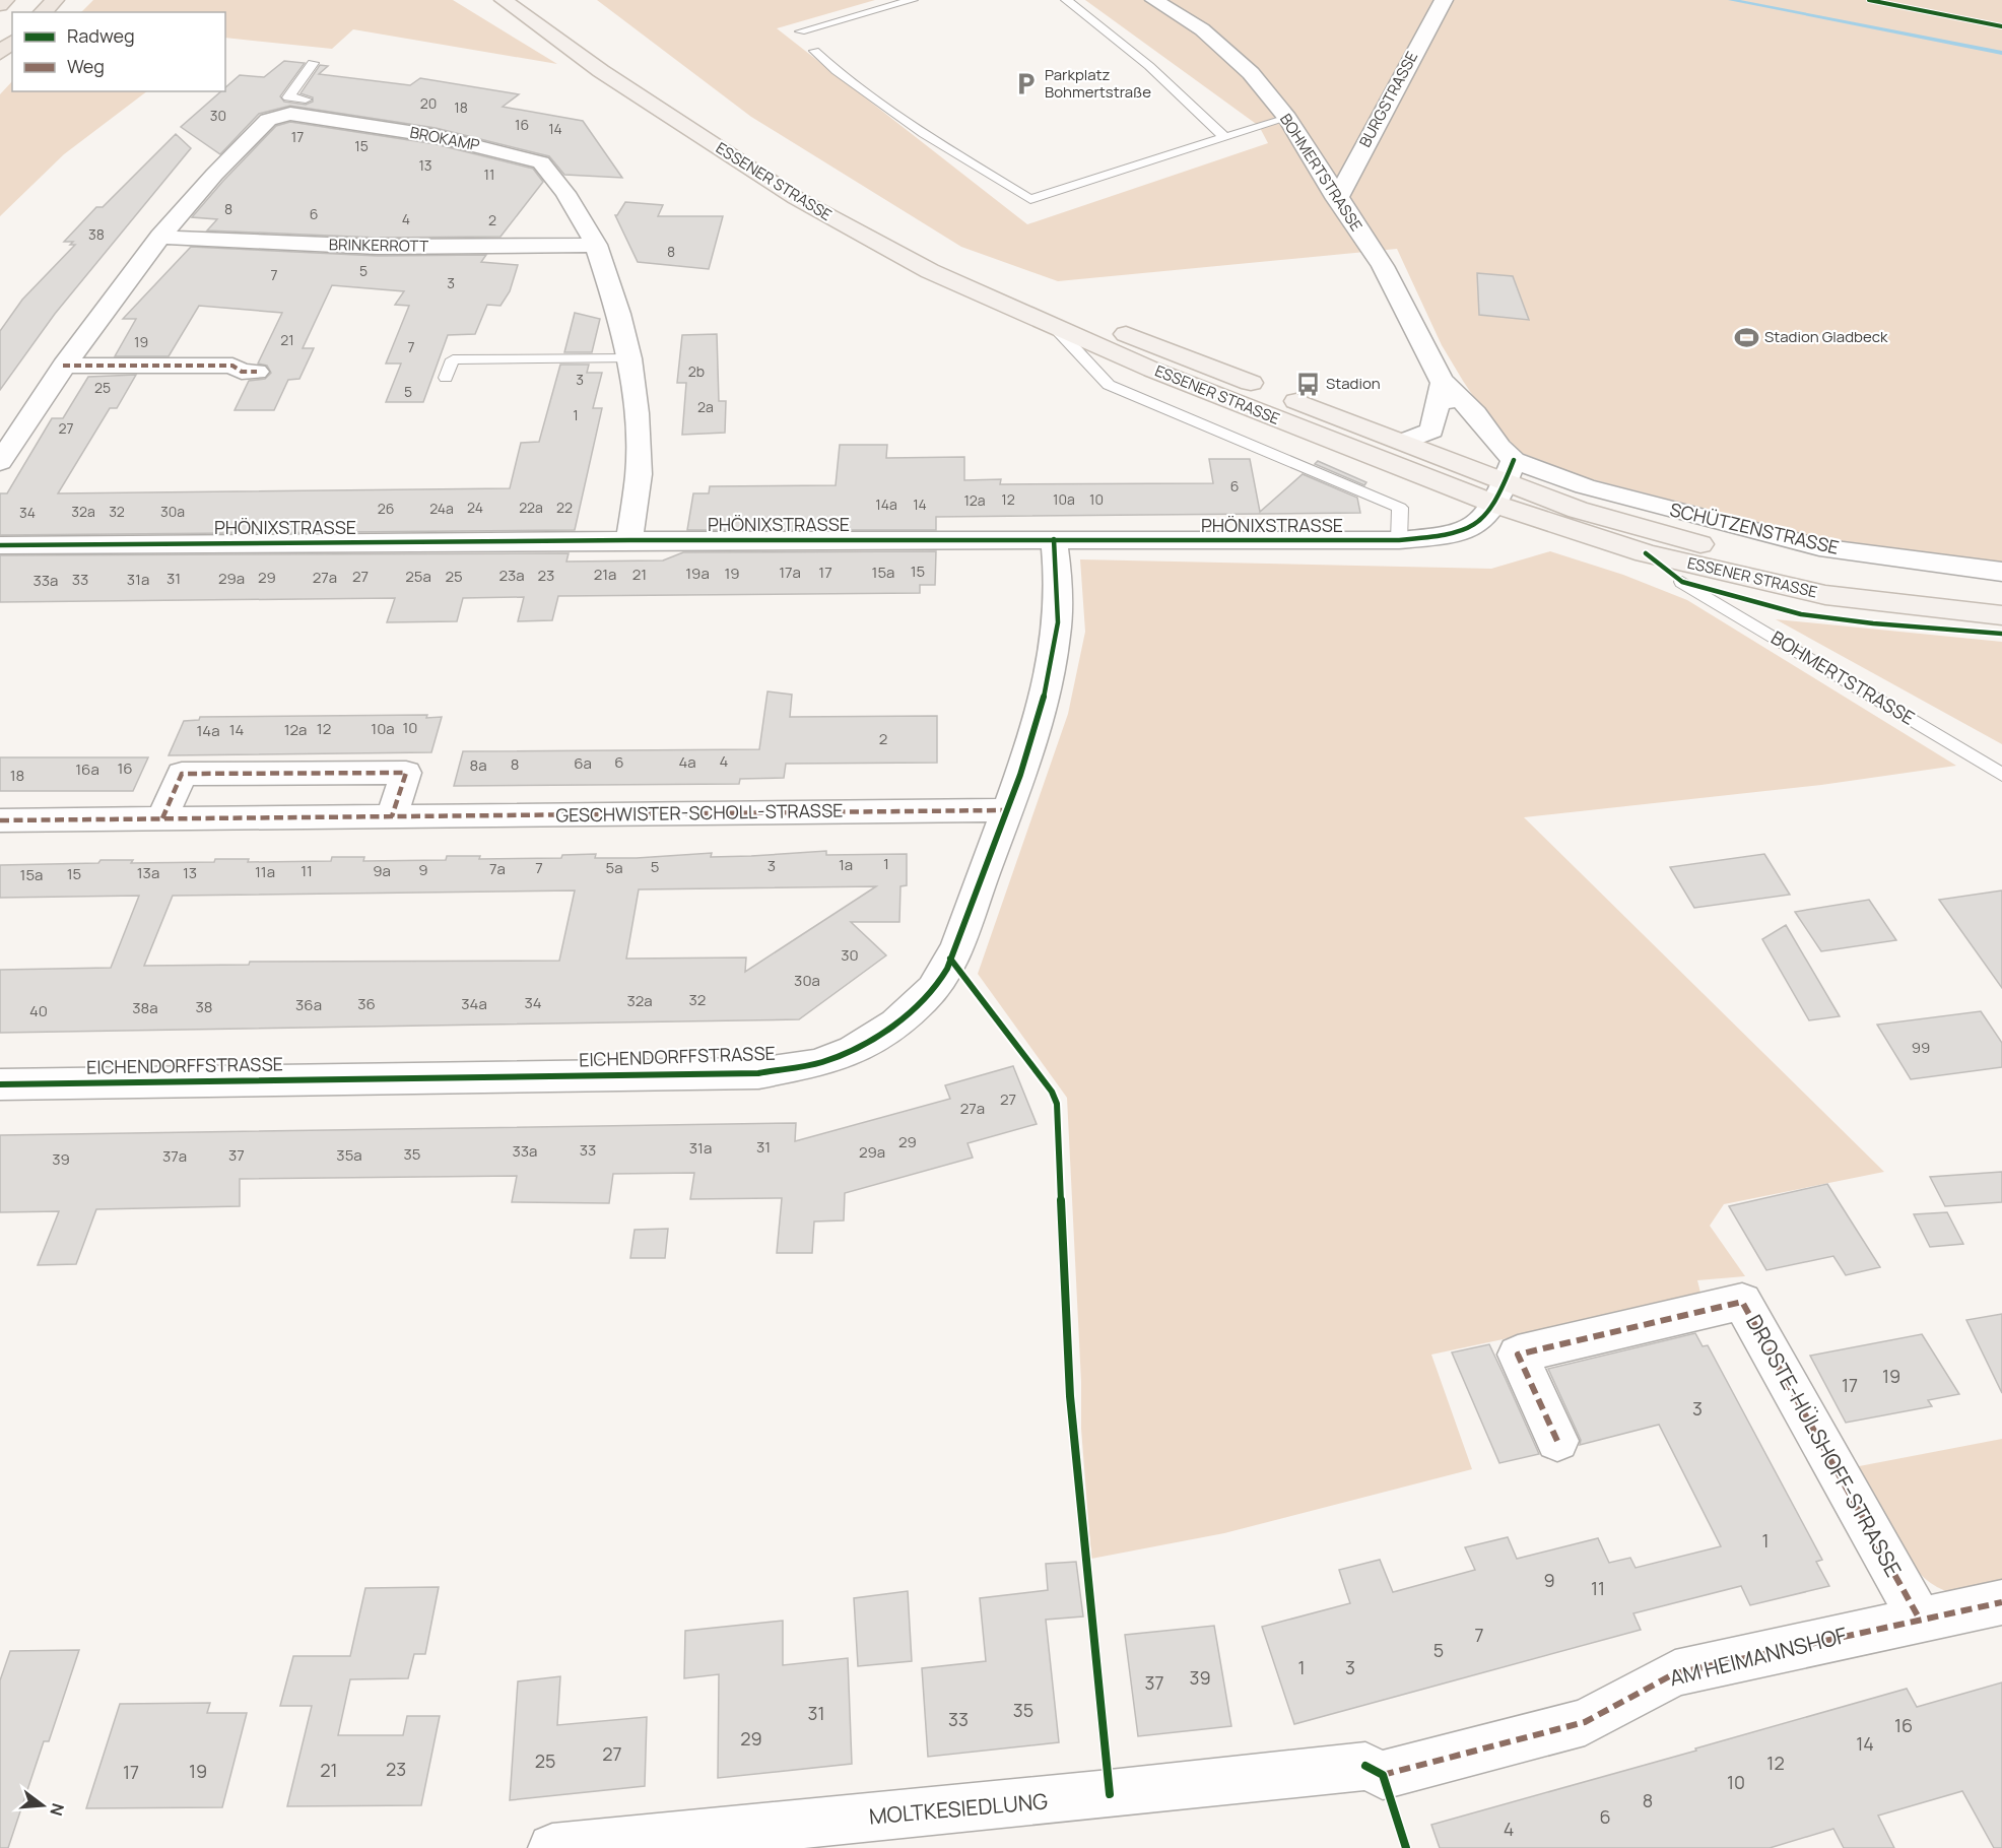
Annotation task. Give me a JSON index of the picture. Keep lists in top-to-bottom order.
{
  "streets": {
    "main road": ["ESSENER STRASSE"],
    "street": [
      "BURGSTRASSE",
      "BROKAMP",
      "BOHMERTSTRASSE",
      "BRINKERROTT",
      "PHÖNIXSTRASSE",
      "SCHÜTZENSTRASSE",
      "GESCHWISTER-SCHOLL-STRASSE",
      "EICHENDORFFSTRASSE",
      "DROSTE-HÜLSHOFF-STRASSE",
      "AM HEIMANNSHOF",
      "MOLTKESIEDLUNG"
    ]
  },
  "crossings": [
    ["BURGSTRASSE", "BOHMERTSTRASSE"],
    ["BROKAMP", "BRINKERROTT"],
    ["BROKAMP", "PHÖNIXSTRASSE"],
    ["BOHMERTSTRASSE", "ESSENER STRASSE"],
    ["BOHMERTSTRASSE", "PHÖNIXSTRASSE"],
    ["BOHMERTSTRASSE", "SCHÜTZENSTRASSE"],
    ["ESSENER STRASSE", "PHÖNIXSTRASSE"],
    ["ESSENER STRASSE", "SCHÜTZENSTRASSE"],
    ["PHÖNIXSTRASSE", "SCHÜTZENSTRASSE"],
    ["PHÖNIXSTRASSE", "EICHENDORFFSTRASSE"],
    ["GESCHWISTER-SCHOLL-STRASSE", "EICHENDORFFSTRASSE"],
    ["DROSTE-HÜLSHOFF-STRASSE", "AM HEIMANNSHOF"],
    ["AM HEIMANNSHOF", "MOLTKESIEDLUNG"]
  ],
  "places": {
    "parking": ["Parkplatz Bohmertstraße"],
    "sports": ["Stadion Gladbeck"],
    "bus stop": ["Stadion"]
  },
  "house_numbers": [
    "20",
    "18",
    "30",
    "16",
    "14",
    "17",
    "15",
    "13",
    "11",
    "8",
    "6",
    "4",
    "2",
    "38",
    "8",
    "5",
    "7",
    "3",
    "21",
    "19",
    "7",
    "2b",
    "3",
    "25",
    "5",
    "2a",
    "1",
    "27",
    "6",
    "12",
    "10a",
    "10",
    "12a",
    "14a",
    "14",
    "24",
    "22a",
    "22",
    "26",
    "24a",
    "32a",
    "32",
    "30a",
    "34",
    "15",
    "17a",
    "17",
    "15a",
    "19a",
    "19",
    "21a",
    "21",
    "23a",
    "23",
    "27",
    "25a",
    "25",
    "29",
    "27a",
    "31",
    "29a",
    "33",
    "31a",
    "33a",
    "10",
    "12",
    "10a",
    "14",
    "12a",
    "14a",
    "2",
    "4",
    "6",
    "4a",
    "6a",
    "8",
    "8a",
    "16",
    "16a",
    "18",
    "1",
    "1a",
    "3",
    "5",
    "7",
    "5a",
    "7a",
    "9",
    "11",
    "9a",
    "11a",
    "13a",
    "13",
    "15",
    "15a",
    "30",
    "30a",
    "32",
    "32a",
    "34",
    "36",
    "34a",
    "36a",
    "38",
    "38a",
    "40",
    "99",
    "27",
    "27a",
    "29",
    "31",
    "31a",
    "33",
    "33a",
    "29a",
    "35",
    "37",
    "35a",
    "37a",
    "39",
    "19",
    "17",
    "3",
    "1",
    "9",
    "11",
    "7",
    "5",
    "1",
    "3",
    "39",
    "37",
    "35",
    "31",
    "33",
    "16",
    "29",
    "14",
    "27",
    "25",
    "12",
    "23",
    "21",
    "19",
    "17",
    "10",
    "8",
    "6",
    "4"
  ],
  "legend": ["Radweg", "Weg"],
  "north": "right"
}
